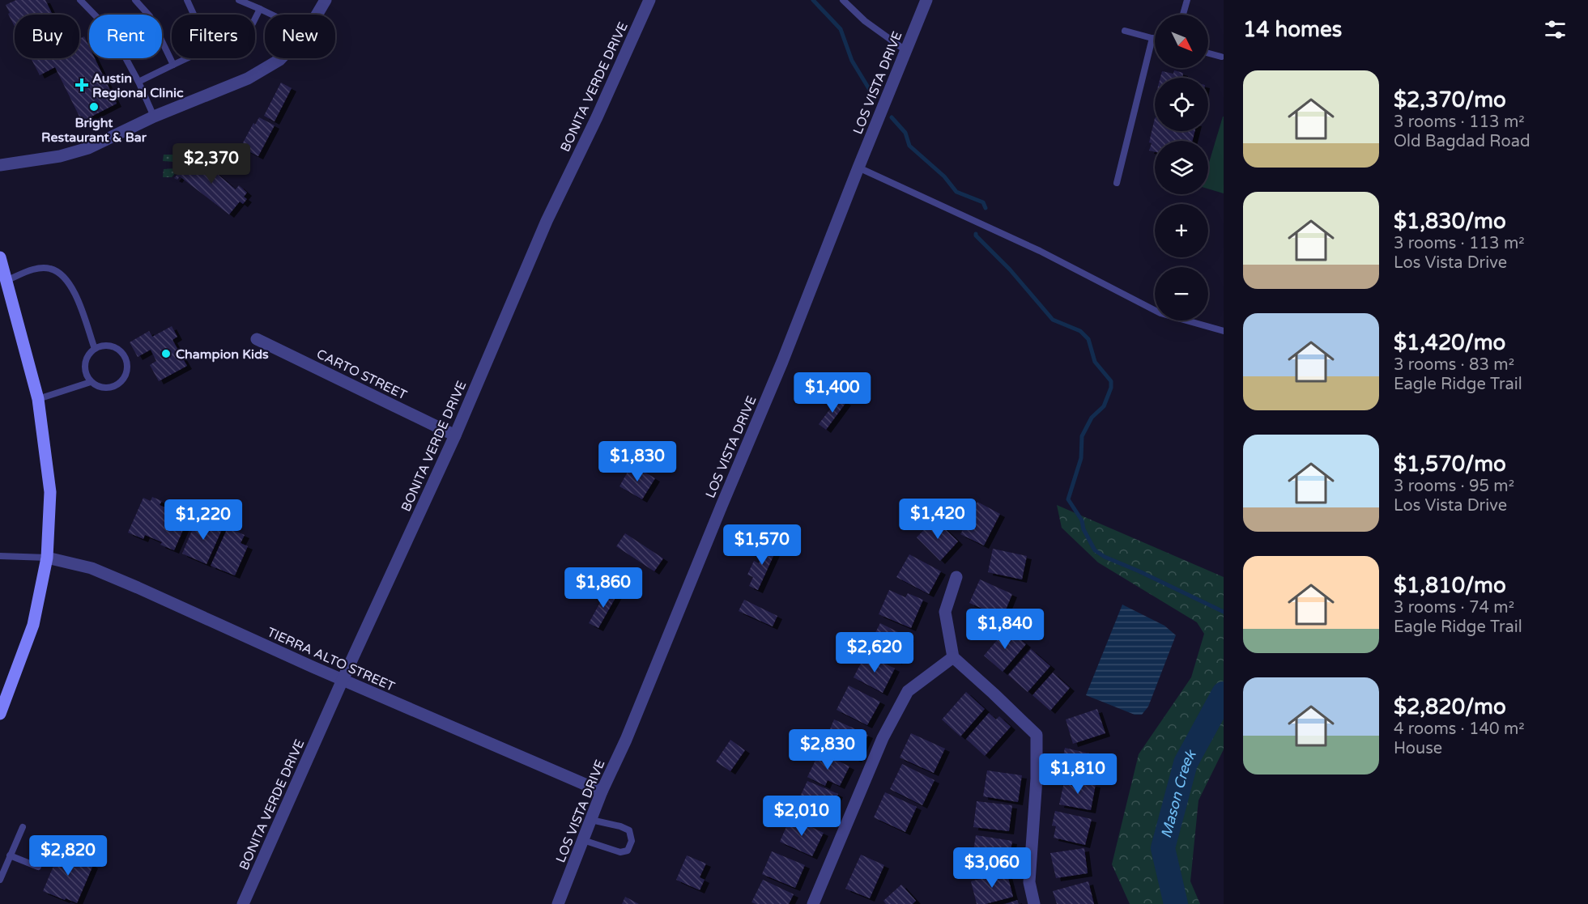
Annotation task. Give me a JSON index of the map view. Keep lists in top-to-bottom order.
{
  "streets": {
    "street": [
      "LOS VISTA DRIVE",
      "BONITA VERDE DRIVE",
      "CARTO STREET",
      "TIERRA ALTO STREET"
    ]
  },
  "crossings": [
    ["LOS VISTA DRIVE", "TIERRA ALTO STREET"],
    ["BONITA VERDE DRIVE", "CARTO STREET"],
    ["BONITA VERDE DRIVE", "TIERRA ALTO STREET"]
  ],
  "water": ["Mason Creek"],
  "places": {
    "health": ["Austin Regional Clinic"],
    "other": ["Bright Restaurant & Bar", "Champion Kids"]
  },
  "north": "bottom right",
  "page": {
    "heading": "14 homes",
    "map_buttons": ["+", "−"],
    "chip": [
      "Buy",
      "Rent",
      "Filters",
      "New"
    ],
    "list": [
      {
        "name": "$2,370/mo",
        "note": "3 rooms · 113 m² · Old Bagdad Road"
      },
      {
        "name": "$1,830/mo",
        "note": "3 rooms · 113 m² · Los Vista Drive"
      },
      {
        "name": "$1,420/mo",
        "note": "3 rooms · 83 m² · Eagle Ridge Trail"
      },
      {
        "name": "$1,570/mo",
        "note": "3 rooms · 95 m² · Los Vista Drive"
      },
      {
        "name": "$1,810/mo",
        "note": "3 rooms · 74 m² · Eagle Ridge Trail"
      },
      {
        "name": "$2,820/mo",
        "note": "4 rooms · 140 m² · House"
      }
    ],
    "price": [
      "$2,370",
      "$1,400",
      "$1,830",
      "$1,420",
      "$1,220",
      "$1,570",
      "$1,860",
      "$1,840",
      "$2,620",
      "$2,830",
      "$1,810",
      "$2,010",
      "$2,820",
      "$3,060"
    ]
  }
}
